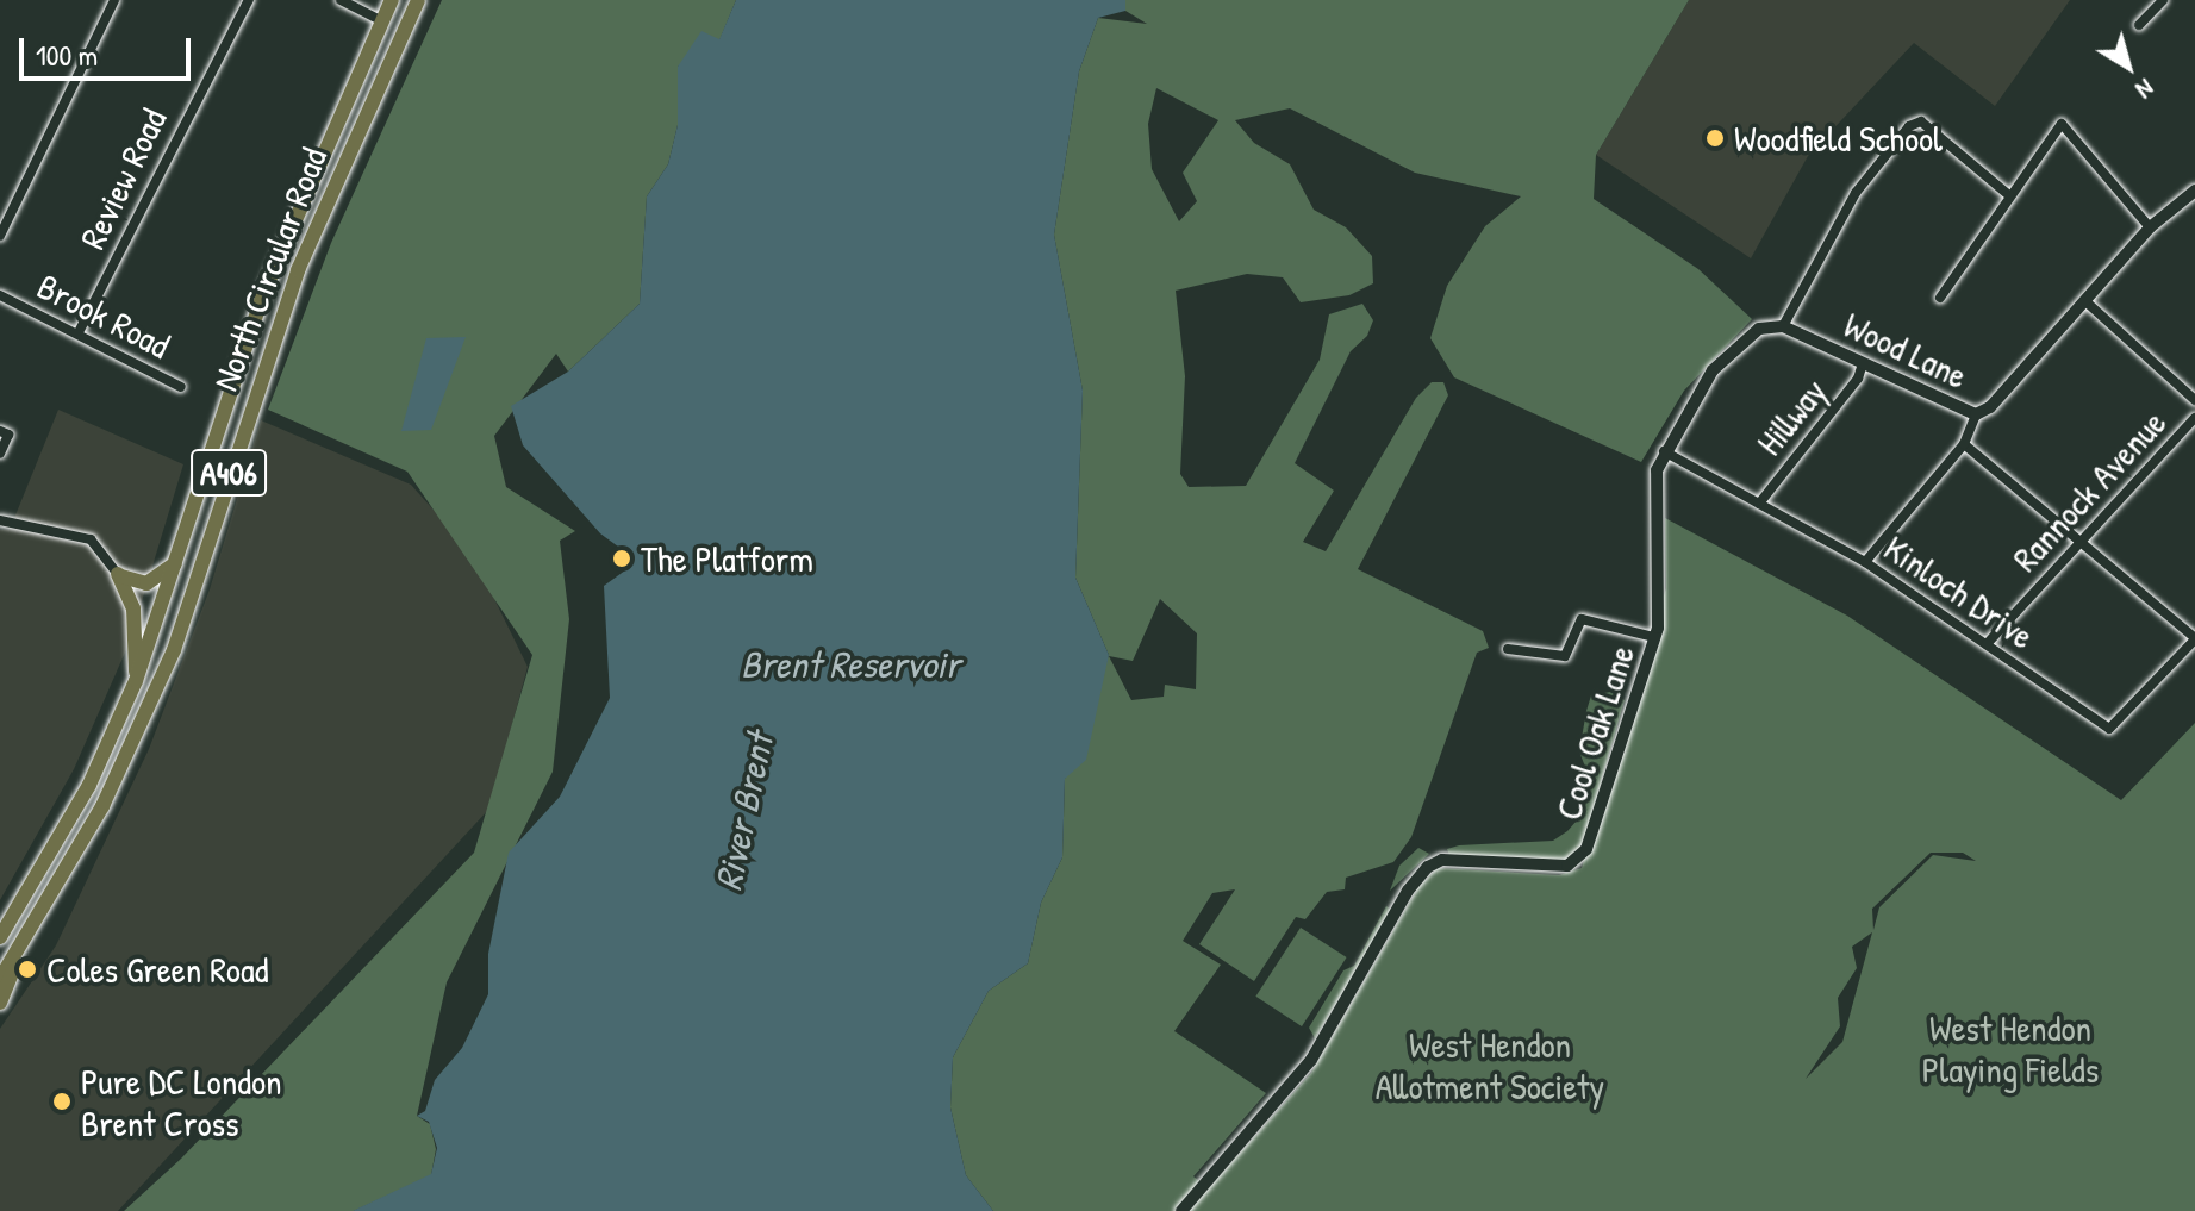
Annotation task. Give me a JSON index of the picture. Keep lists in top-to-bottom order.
{
  "streets": {
    "highway": ["North Circular Road", "A406"],
    "street": [
      "Review Road",
      "Brook Road",
      "Wood Lane",
      "Hillway",
      "Rannock Avenue",
      "Kinloch Drive",
      "Cool Oak Lane"
    ]
  },
  "crossings": [
    ["Review Road", "Brook Road"],
    ["North Circular Road", "A406"],
    ["Wood Lane", "Hillway"],
    ["Wood Lane", "Cool Oak Lane"],
    ["Hillway", "Kinloch Drive"],
    ["Rannock Avenue", "Kinloch Drive"],
    ["Kinloch Drive", "Cool Oak Lane"]
  ],
  "water": ["Brent Reservoir", "River Brent"],
  "parks": ["West Hendon Playing Fields", "West Hendon Allotment Society"],
  "places": [
    "Woodfield School",
    "The Platform",
    "Coles Green Road",
    "Pure DC London Brent Cross"
  ],
  "scale_bar": "100 m",
  "north": "bottom right"
}
